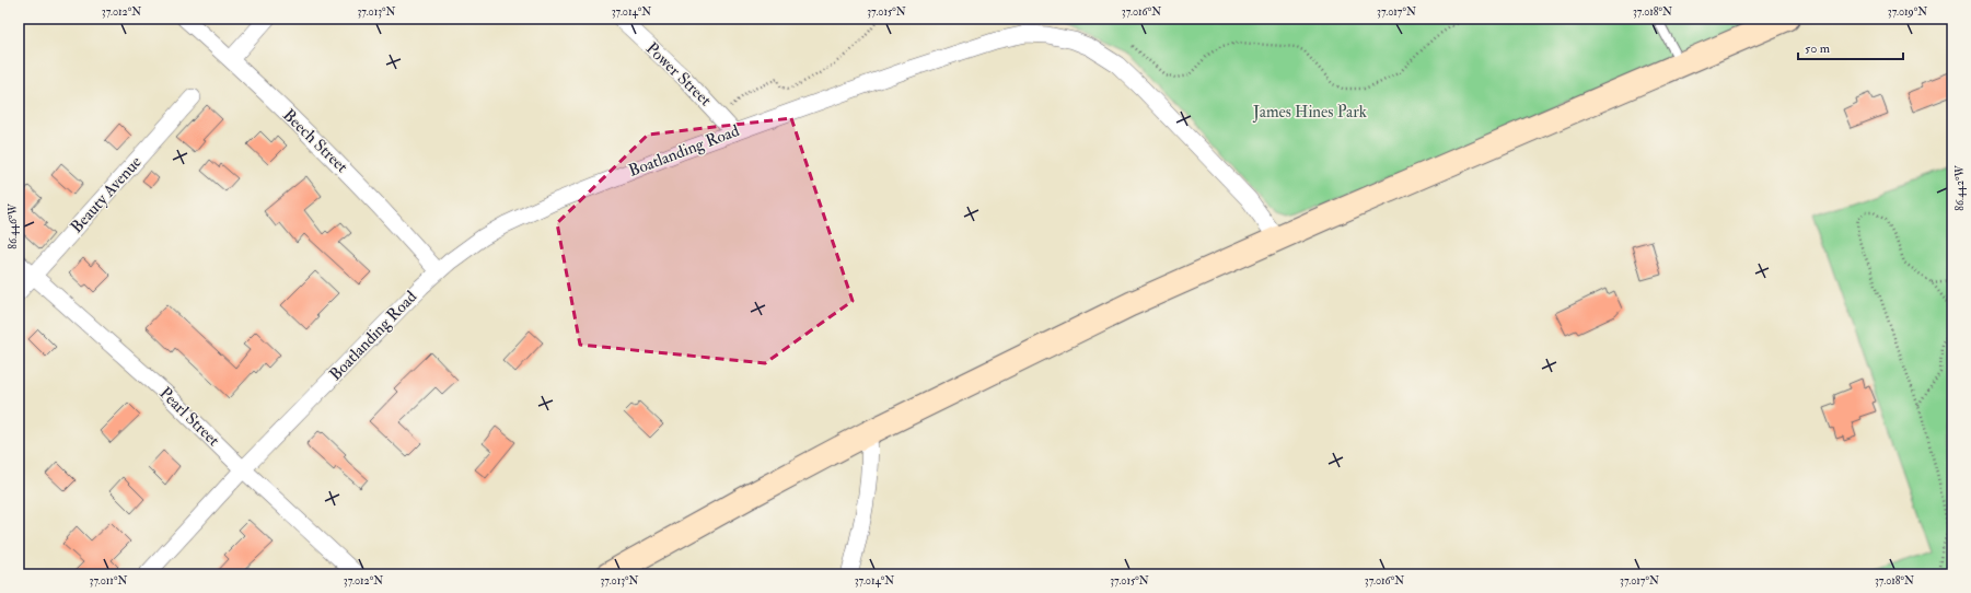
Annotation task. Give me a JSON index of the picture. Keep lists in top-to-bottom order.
{
  "streets": {
    "street": [
      "Power Street",
      "Beech Street",
      "Boatlanding Road",
      "Beauty Avenue",
      "Pearl Street"
    ]
  },
  "crossings": [
    ["Power Street", "Boatlanding Road"],
    ["Beech Street", "Boatlanding Road"],
    ["Boatlanding Road", "Pearl Street"],
    ["Beauty Avenue", "Pearl Street"]
  ],
  "parks": ["James Hines Park"],
  "scale_bar": "50 m",
  "coordinates": [
    "37.012°N",
    "37.013°N",
    "37.014°N",
    "37.015°N",
    "37.016°N",
    "37.017°N",
    "37.018°N",
    "37.019°N",
    "86.442°W",
    "86.446°W",
    "37.011°N"
  ]
}
